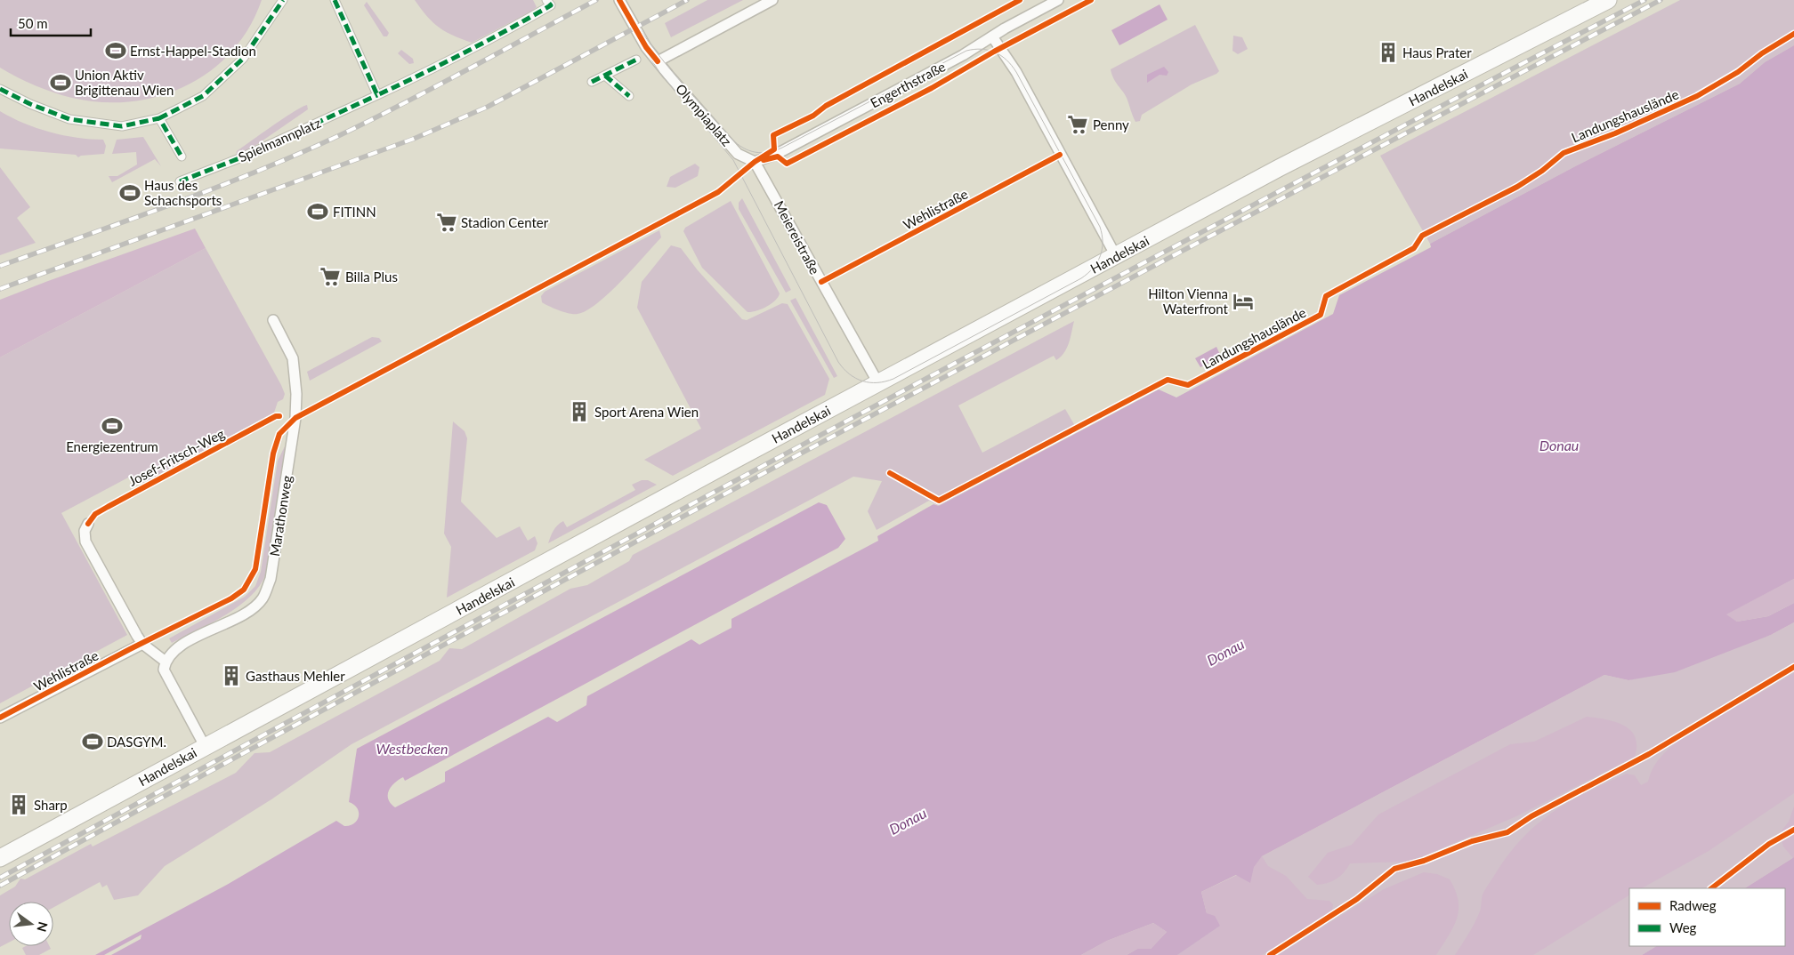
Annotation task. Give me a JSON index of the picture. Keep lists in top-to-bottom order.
{
  "streets": {
    "main road": ["Handelskai"],
    "street": [
      "Engerthstraße",
      "Olympiaplatz",
      "Spielmannplatz",
      "Wehlistraße",
      "Meiereistraße",
      "Marathonweg"
    ],
    "cycle path": ["Landungshauslände", "Josef-Fritsch-Weg"]
  },
  "crossings": [
    ["Engerthstraße", "Olympiaplatz"],
    ["Engerthstraße", "Meiereistraße"],
    ["Handelskai", "Meiereistraße"],
    ["Olympiaplatz", "Meiereistraße"]
  ],
  "water": ["Donau", "Westbecken"],
  "places": {
    "sports": [
      "Ernst-Happel-Stadion",
      "Union Aktiv Brigittenau Wien",
      "Haus des Schachsports",
      "FITINN",
      "Energiezentrum",
      "DASGYM."
    ],
    "building": [
      "Haus Prater",
      "Sport Arena Wien",
      "Gasthaus Mehler",
      "Sharp"
    ],
    "supermarket": ["Penny", "Stadion Center", "Billa Plus"],
    "hotel": ["Hilton Vienna Waterfront"]
  },
  "legend": ["Radweg", "Weg"],
  "scale_bar": "50 m",
  "north": "right"
}
